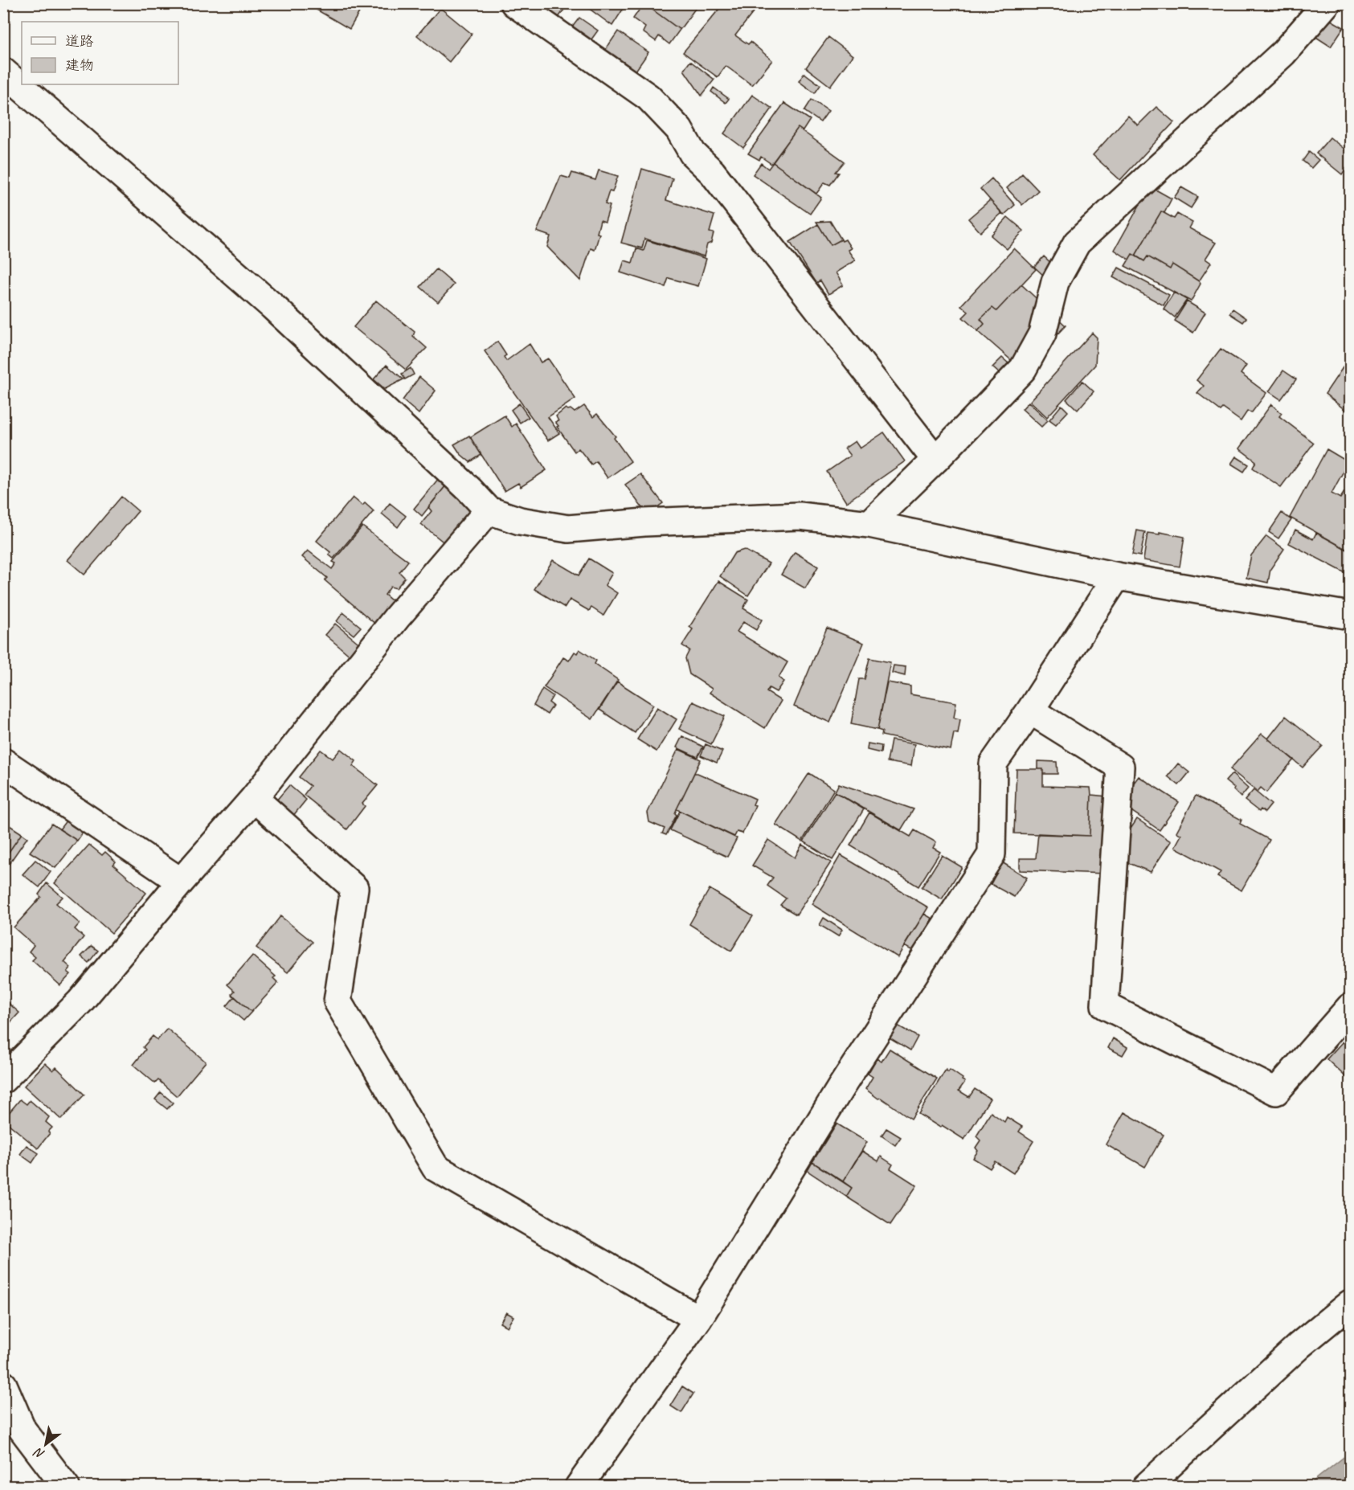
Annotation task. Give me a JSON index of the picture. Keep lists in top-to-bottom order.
{
  "legend": ["道路", "建物"],
  "north": "bottom left"
}
